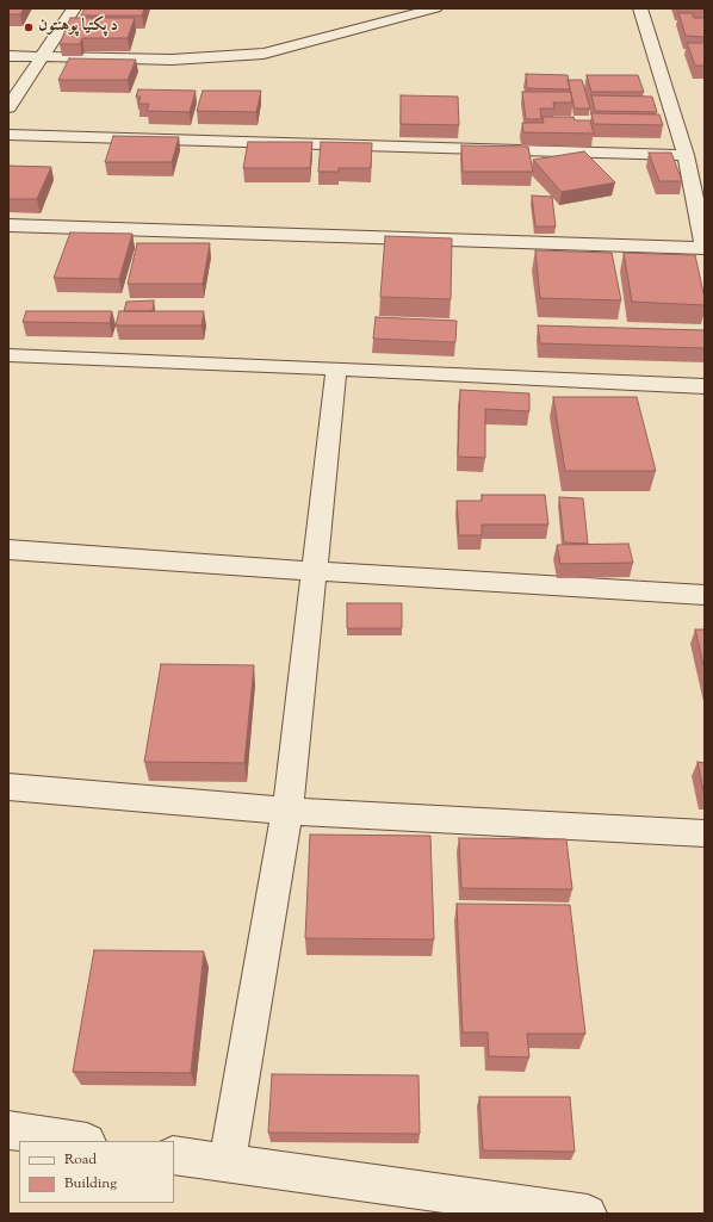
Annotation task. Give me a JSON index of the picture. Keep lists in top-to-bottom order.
{
  "places": ["د پکتیا پوهنتون"],
  "legend": ["Road", "Building"]
}
